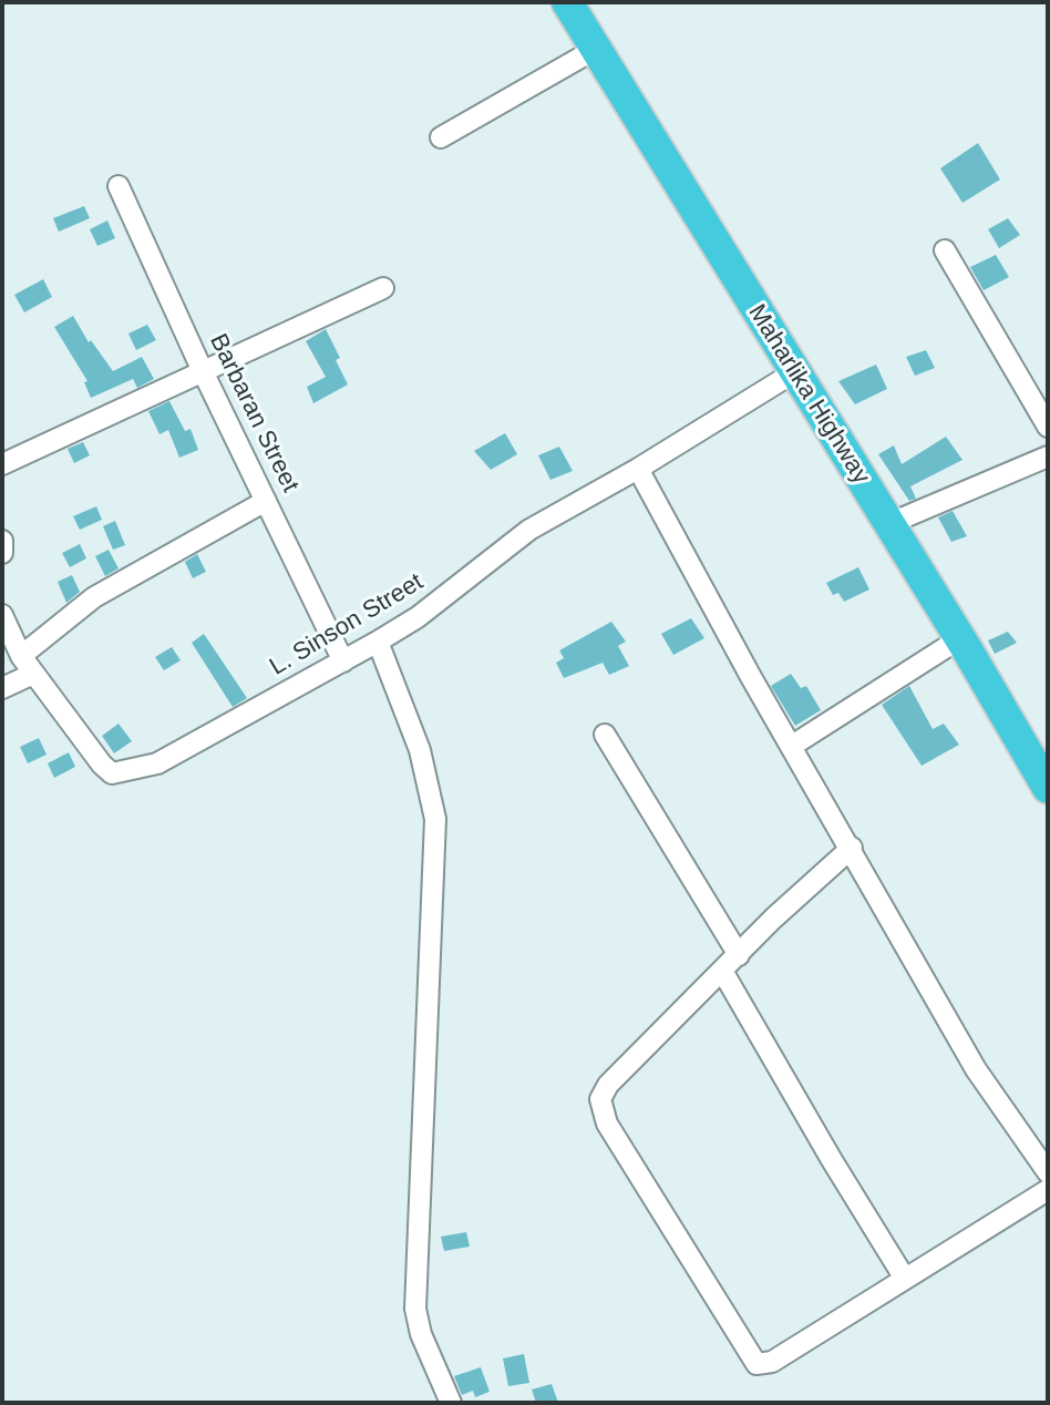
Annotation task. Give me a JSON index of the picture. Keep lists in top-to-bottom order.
{
  "streets": {
    "highway": ["Maharlika Highway"],
    "street": ["Barbaran Street", "L. Sinson Street"]
  },
  "crossings": [
    ["Maharlika Highway", "L. Sinson Street"],
    ["Barbaran Street", "L. Sinson Street"]
  ]
}
